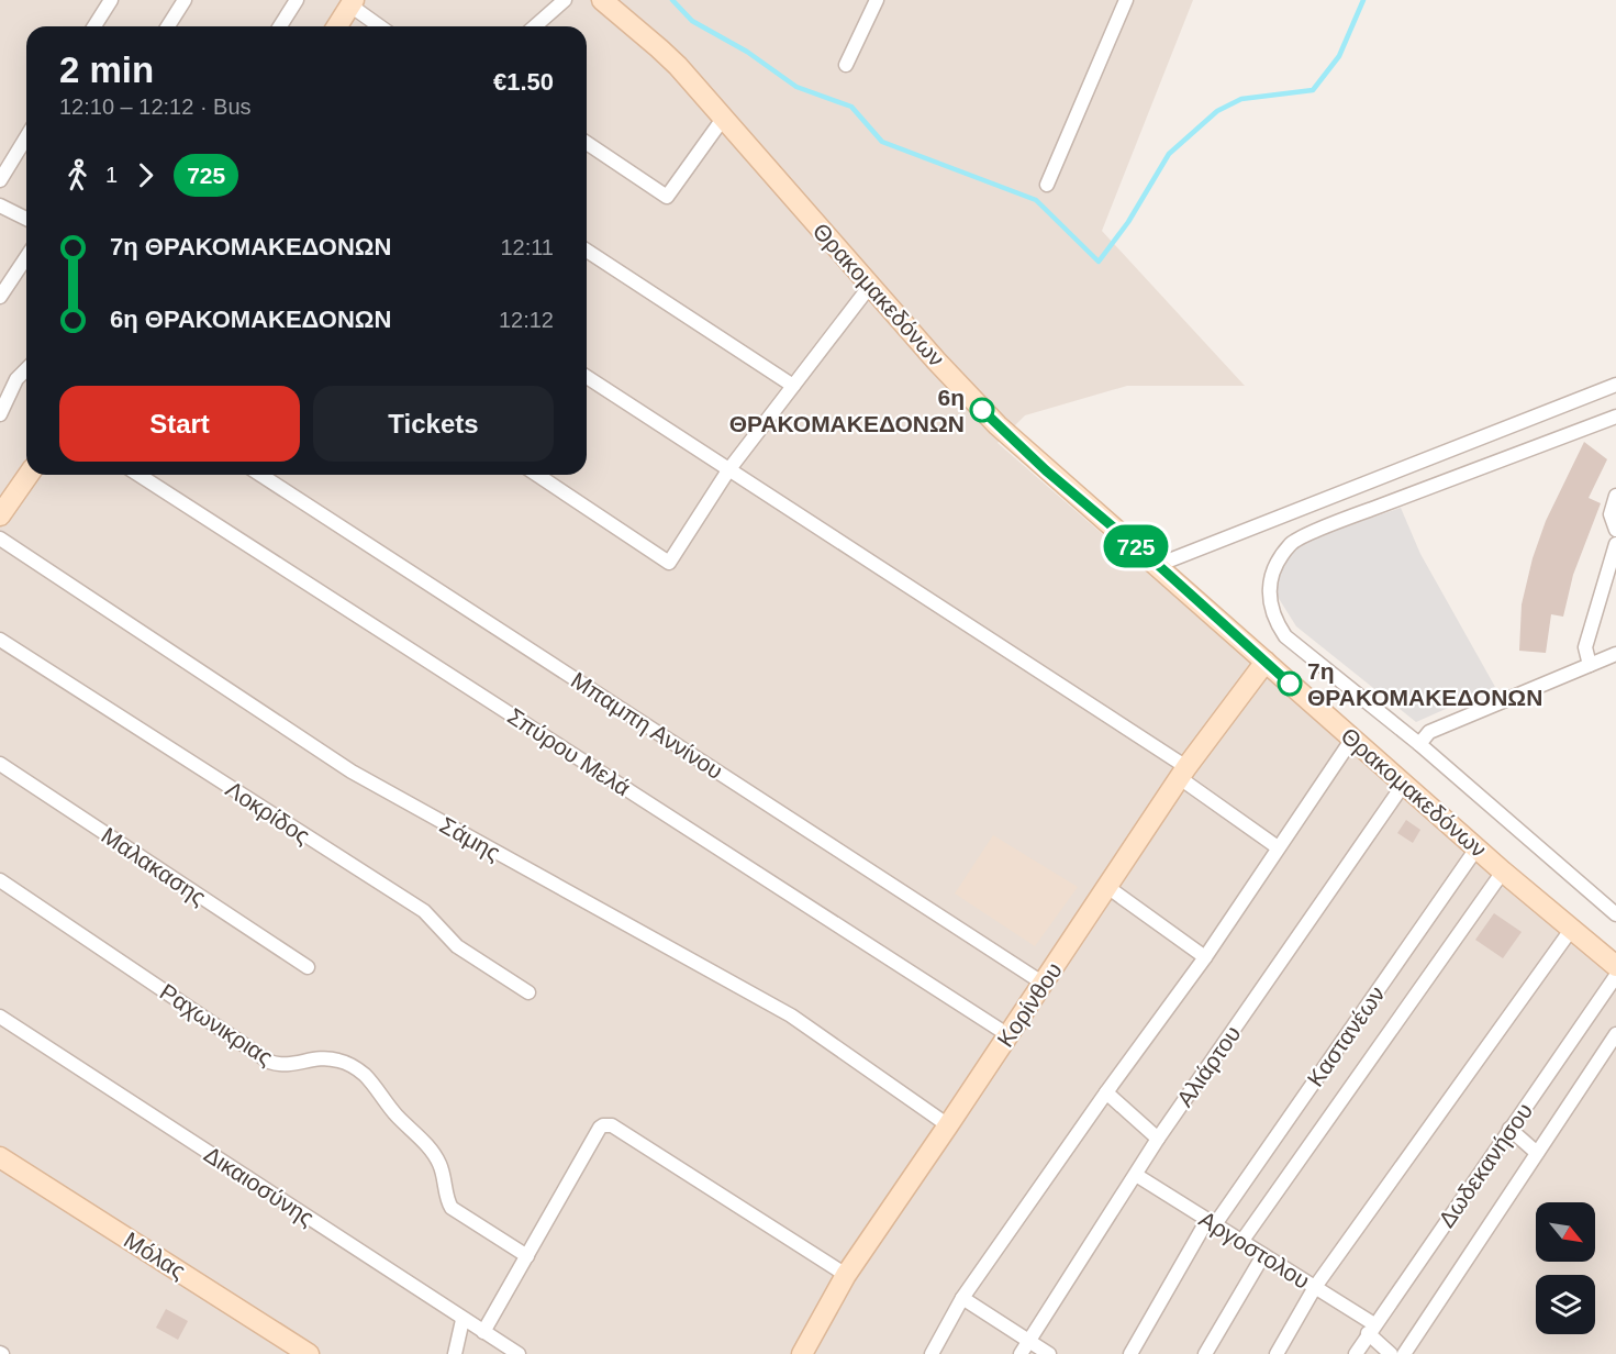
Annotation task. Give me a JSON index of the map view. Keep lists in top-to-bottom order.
{
  "streets": {
    "main road": ["Θρακομακεδόνων", "Κορίνθου", "Μόλας"],
    "street": [
      "Μπαμπη Αννίνου",
      "Σπύρου Μελά",
      "Λοκρίδος",
      "Σάμης",
      "Μαλακασης",
      "Ραχωνικριας",
      "Καστανέων",
      "Αλιάρτου",
      "Δωδεκανήσου",
      "Δικαιοσύνης",
      "Αργοστολου"
    ]
  },
  "crossings": [
    ["Θρακομακεδόνων", "Κορίνθου"],
    ["Θρακομακεδόνων", "Καστανέων"],
    ["Θρακομακεδόνων", "Αλιάρτου"],
    ["Μπαμπη Αννίνου", "Κορίνθου"],
    ["Σπύρου Μελά", "Κορίνθου"],
    ["Σάμης", "Κορίνθου"],
    ["Καστανέων", "Αργοστολου"],
    ["Αλιάρτου", "Αργοστολου"],
    ["Δωδεκανήσου", "Αργοστολου"]
  ],
  "places": ["6η ΘΡΑΚΟΜΑΚΕΔΟΝΩΝ", "7η ΘΡΑΚΟΜΑΚΕΔΟΝΩΝ"],
  "lines": ["bus line 725"],
  "north": "bottom right",
  "page": {
    "on_map": "725",
    "heading": ["2 min", "12:10 – 12:12 · Bus", "€1.50"],
    "legs": ["1", "725"],
    "list": [
      {
        "name": "7η ΘΡΑΚΟΜΑΚΕΔΟΝΩΝ",
        "value": "12:11"
      },
      {
        "name": "6η ΘΡΑΚΟΜΑΚΕΔΟΝΩΝ",
        "value": "12:12"
      }
    ],
    "buttons": ["Start", "Tickets"]
  }
}
